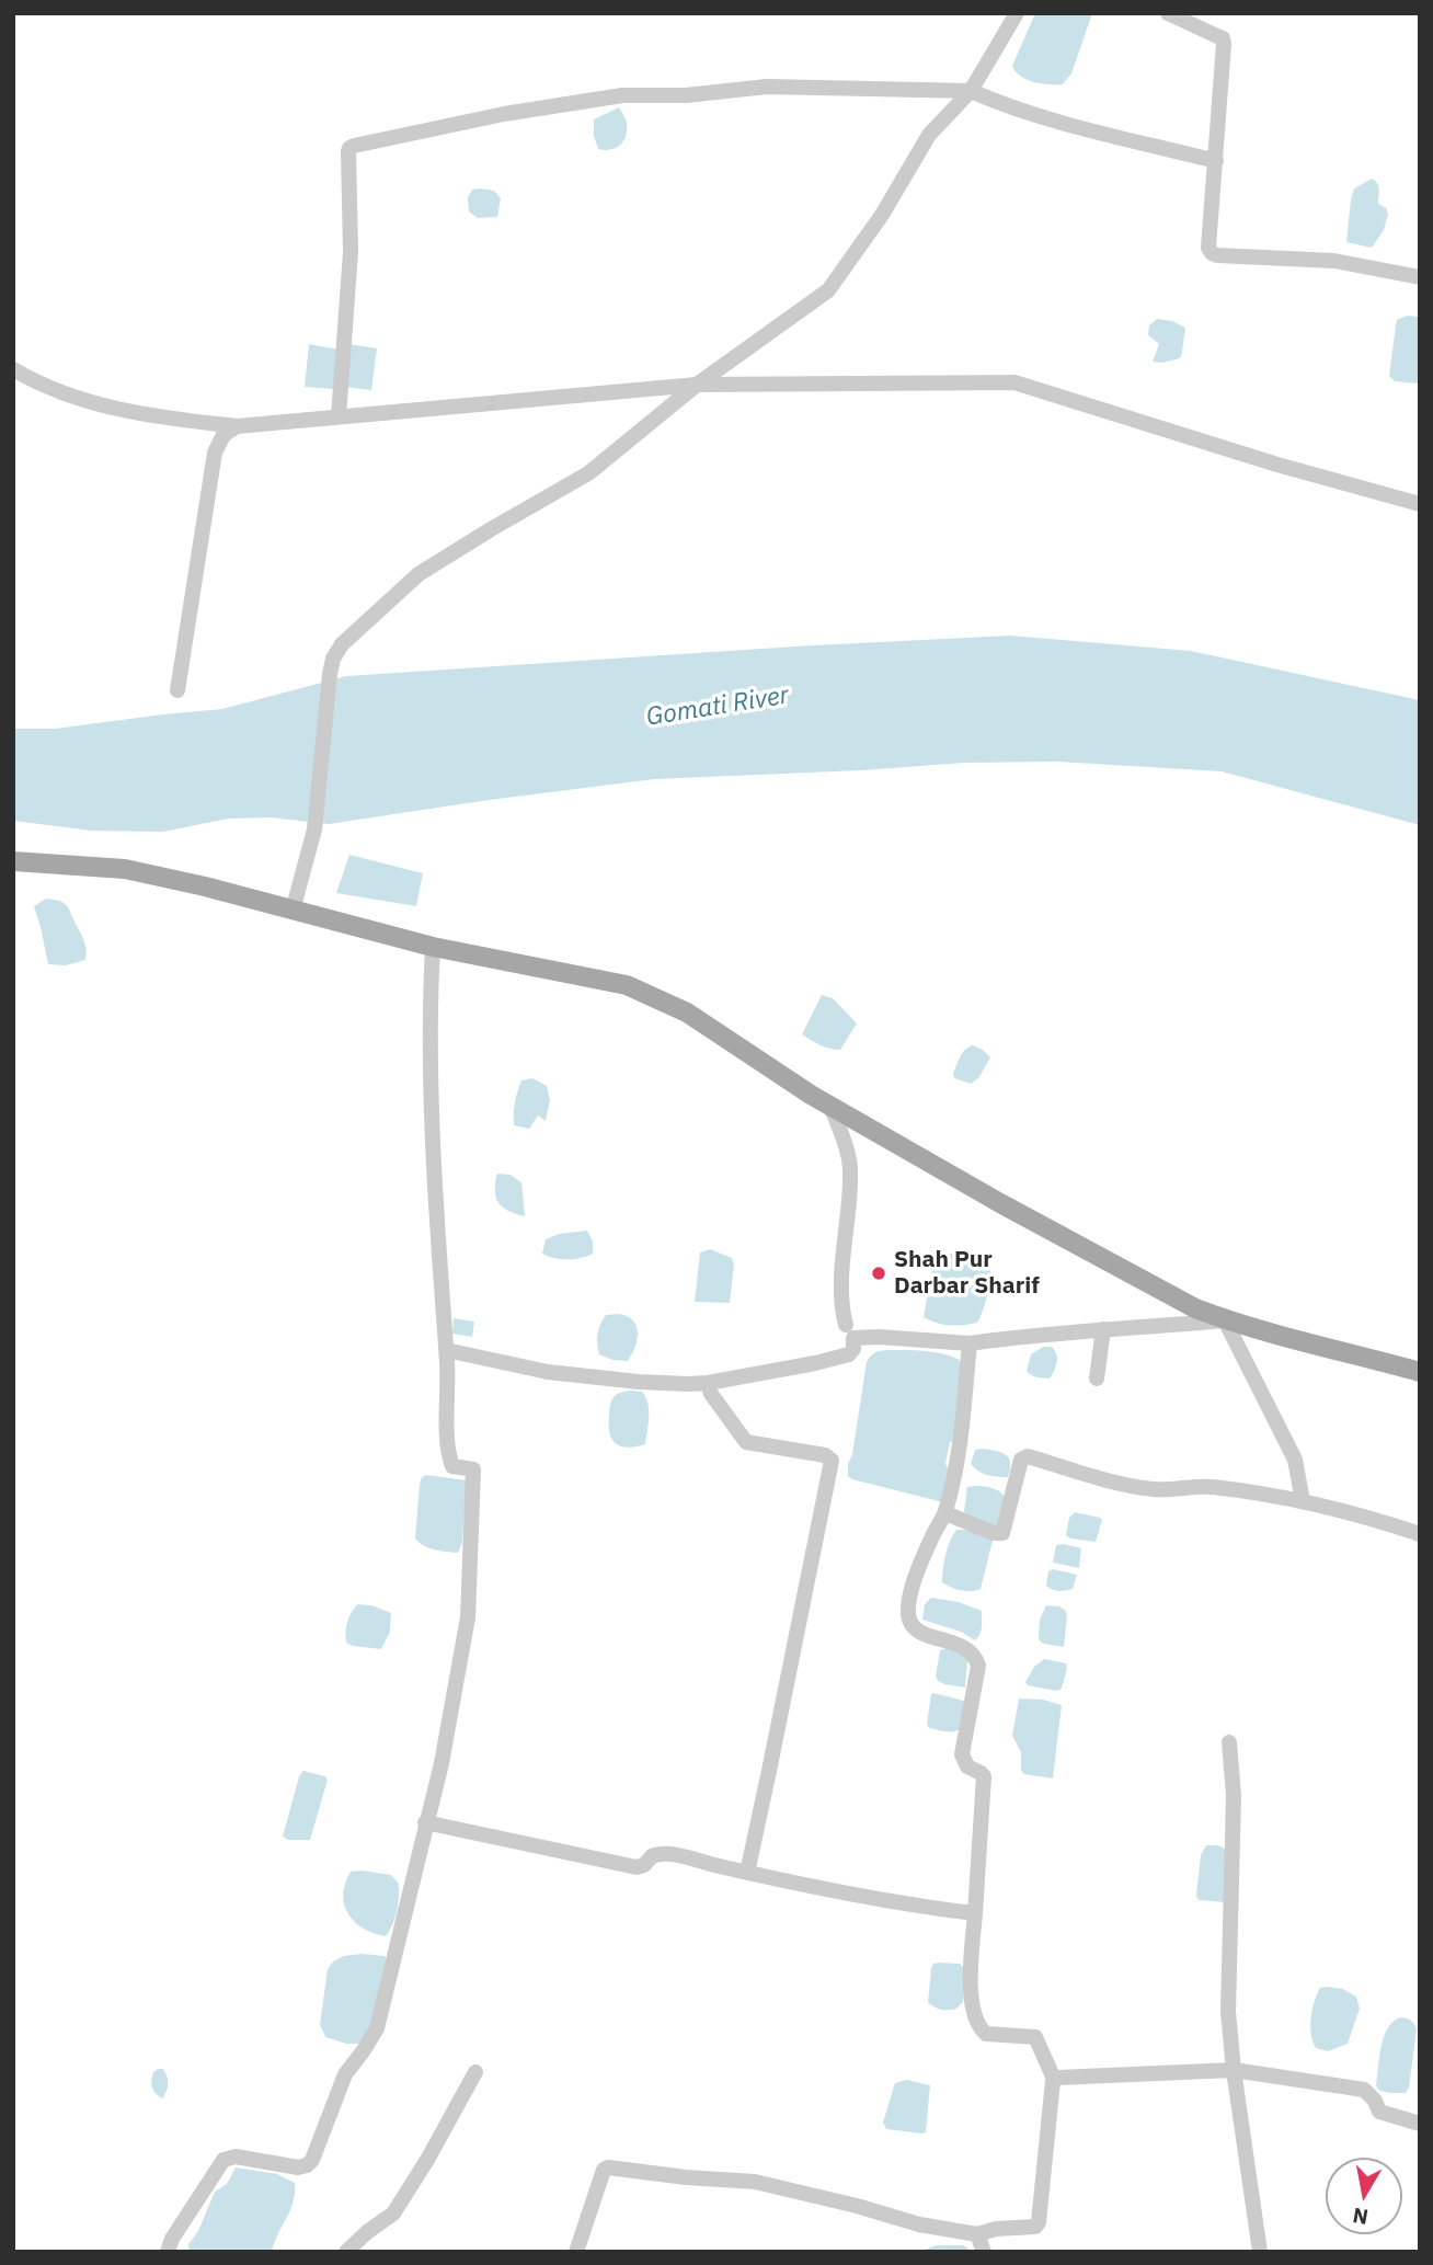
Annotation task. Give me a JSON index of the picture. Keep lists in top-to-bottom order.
{
  "water": ["Gomati River"],
  "places": ["Shah Pur Darbar Sharif"],
  "north": "bottom"
}
